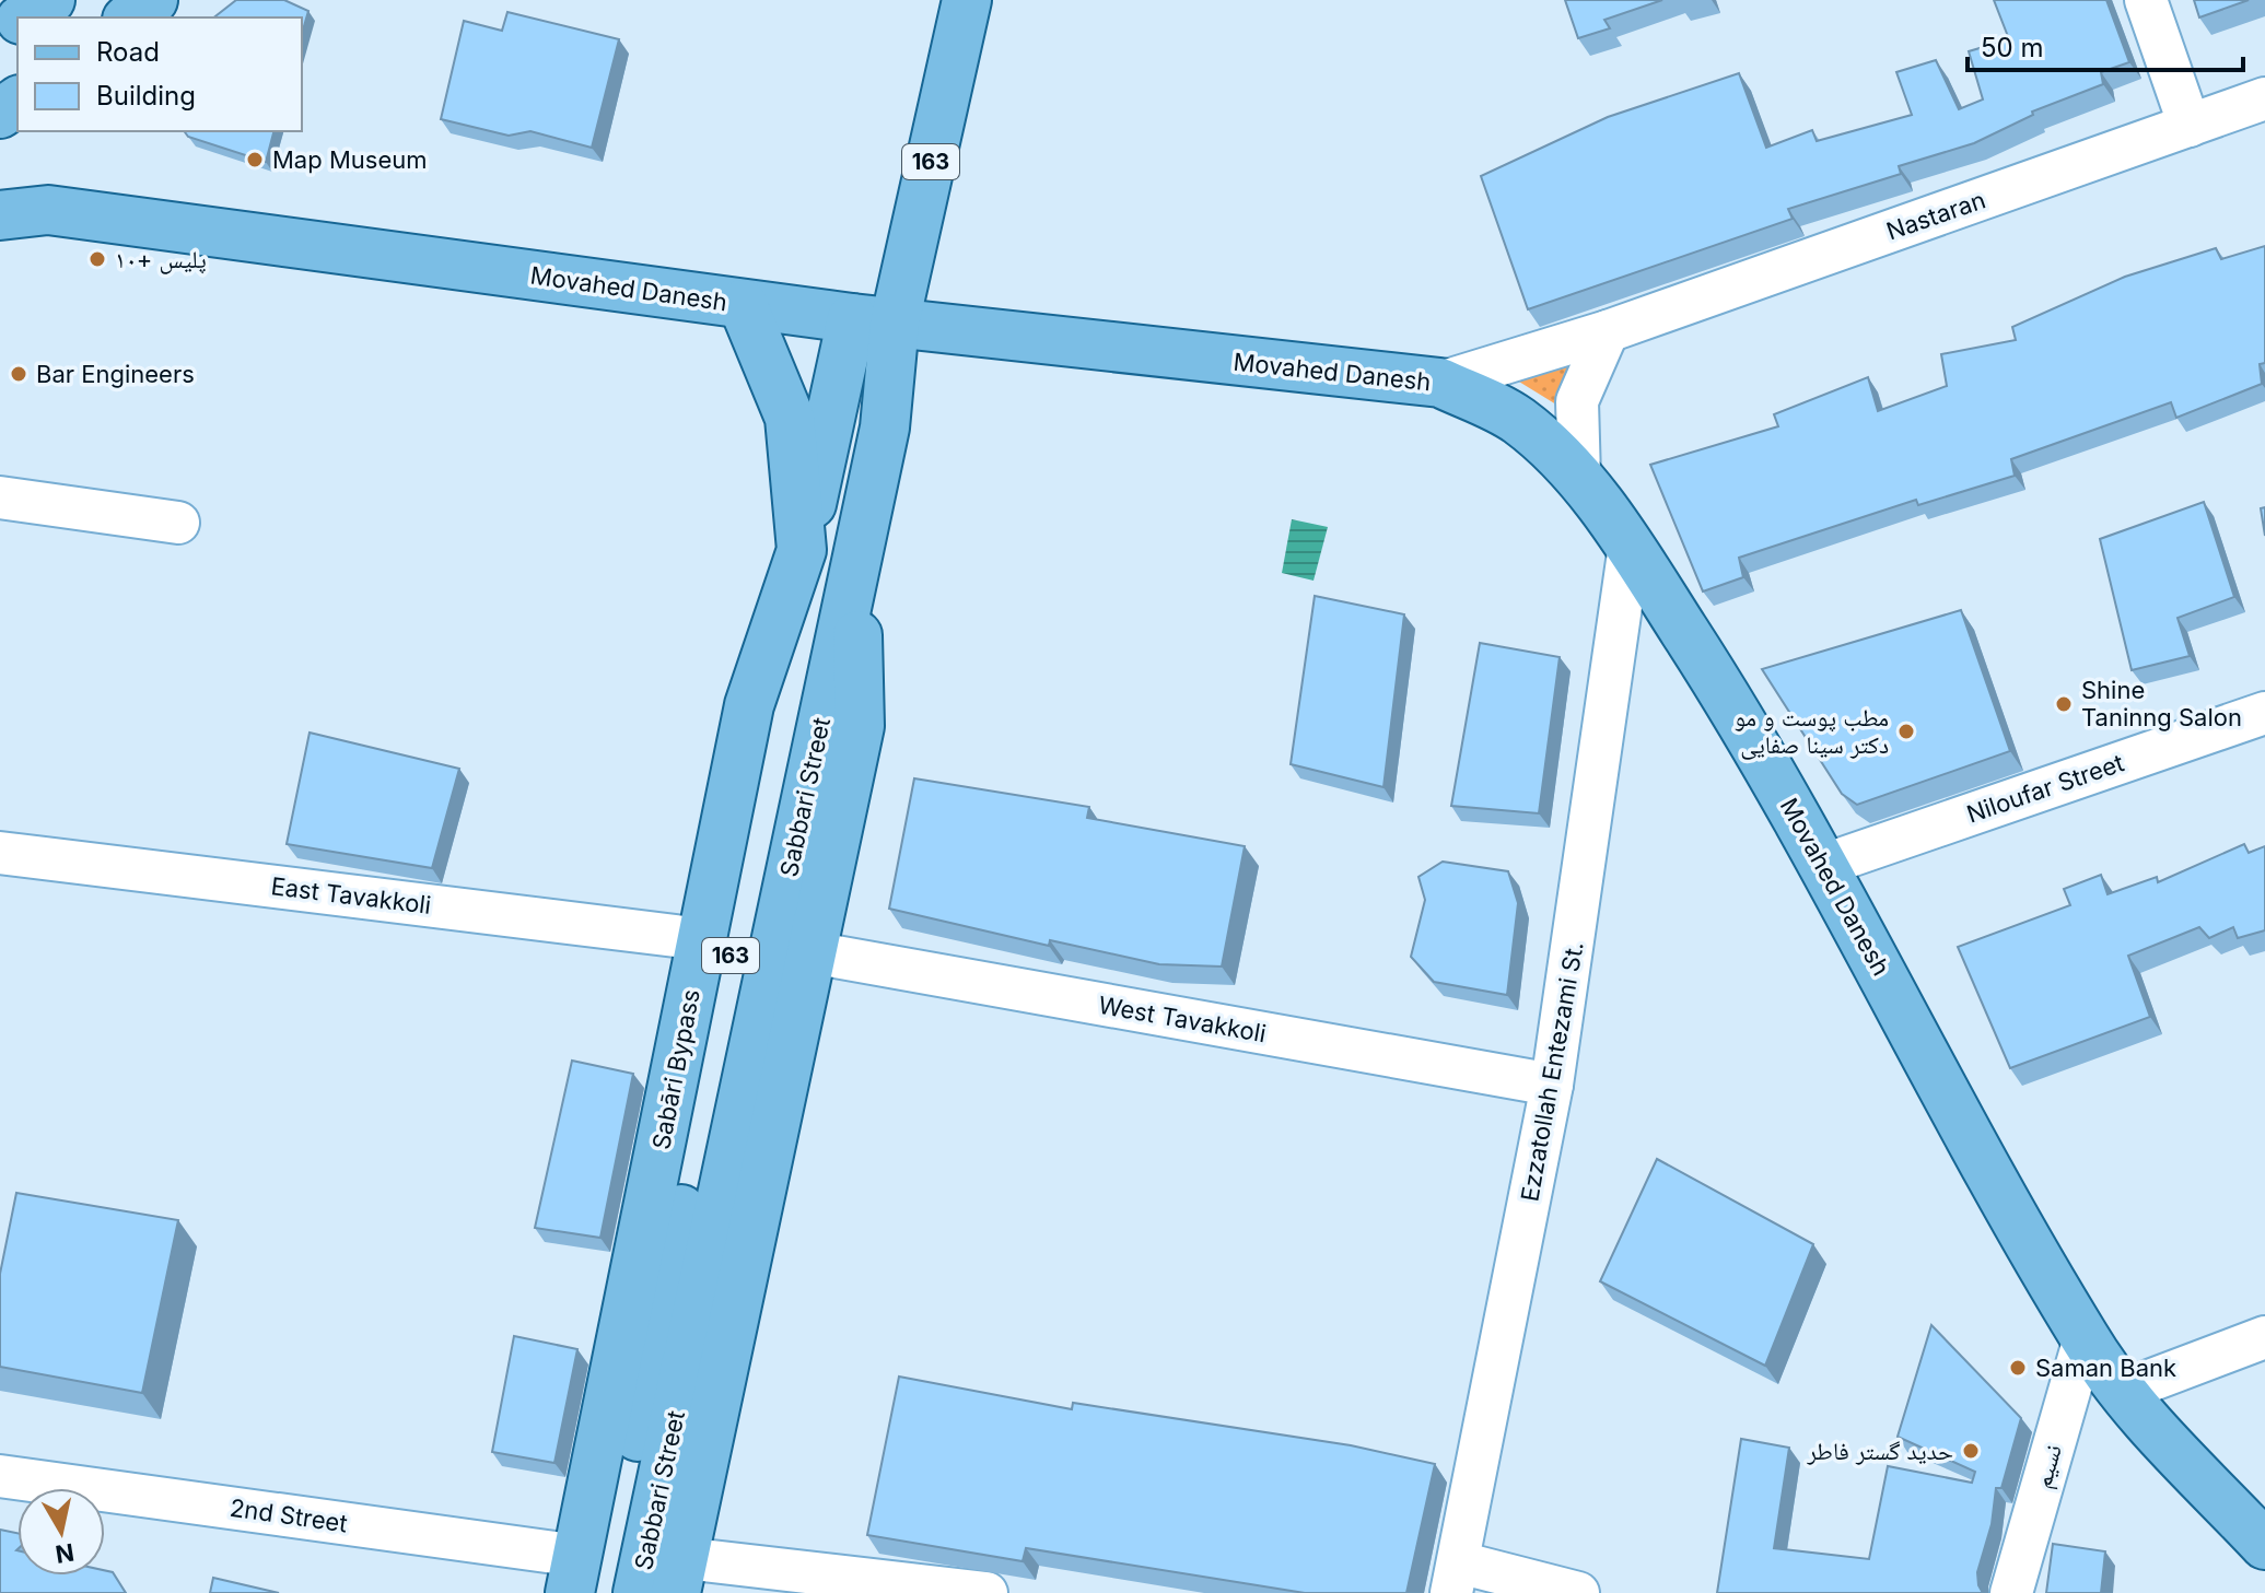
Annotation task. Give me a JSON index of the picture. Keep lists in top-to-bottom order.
{
  "streets": {
    "main road": [
      "163",
      "Movahed Danesh",
      "Sabbari Street",
      "Sabāri Bypass"
    ],
    "street": [
      "Nastaran",
      "Niloufar Street",
      "East Tavakkoli",
      "West Tavakkoli",
      "Ezzatollah Entezami St.",
      "نسیم",
      "2nd Street"
    ]
  },
  "crossings": [
    ["Nastaran", "Movahed Danesh"],
    ["Movahed Danesh", "Niloufar Street"],
    ["Movahed Danesh", "Sabbari Street"],
    ["Movahed Danesh", "Ezzatollah Entezami St."],
    ["Movahed Danesh", "نسیم"],
    ["Sabbari Street", "Sabāri Bypass"],
    ["Sabbari Street", "2nd Street"],
    ["East Tavakkoli", "Sabāri Bypass"],
    ["West Tavakkoli", "Ezzatollah Entezami St."],
    ["Sabāri Bypass", "2nd Street"]
  ],
  "places": [
    "Map Museum",
    "پلیس +۱۰",
    "Bar Engineers",
    "Shine Taninng Salon",
    "مطب پوست و مو دکتر سینا صفایی",
    "Saman Bank",
    "حدید گستر فاطر"
  ],
  "legend": ["Road", "Building"],
  "scale_bar": "50 m",
  "north": "bottom"
}
